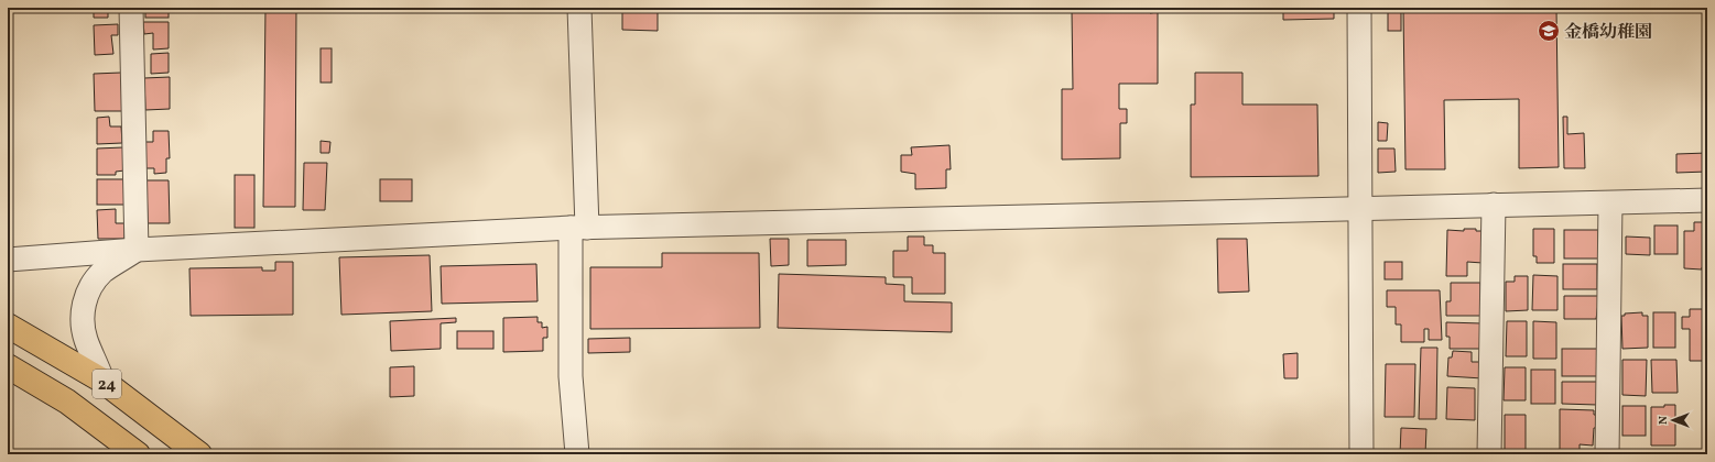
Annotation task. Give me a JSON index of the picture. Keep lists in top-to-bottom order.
{
  "streets": {
    "highway": ["24"]
  },
  "places": {
    "school or university": ["金橋幼稚園"]
  },
  "north": "left"
}
